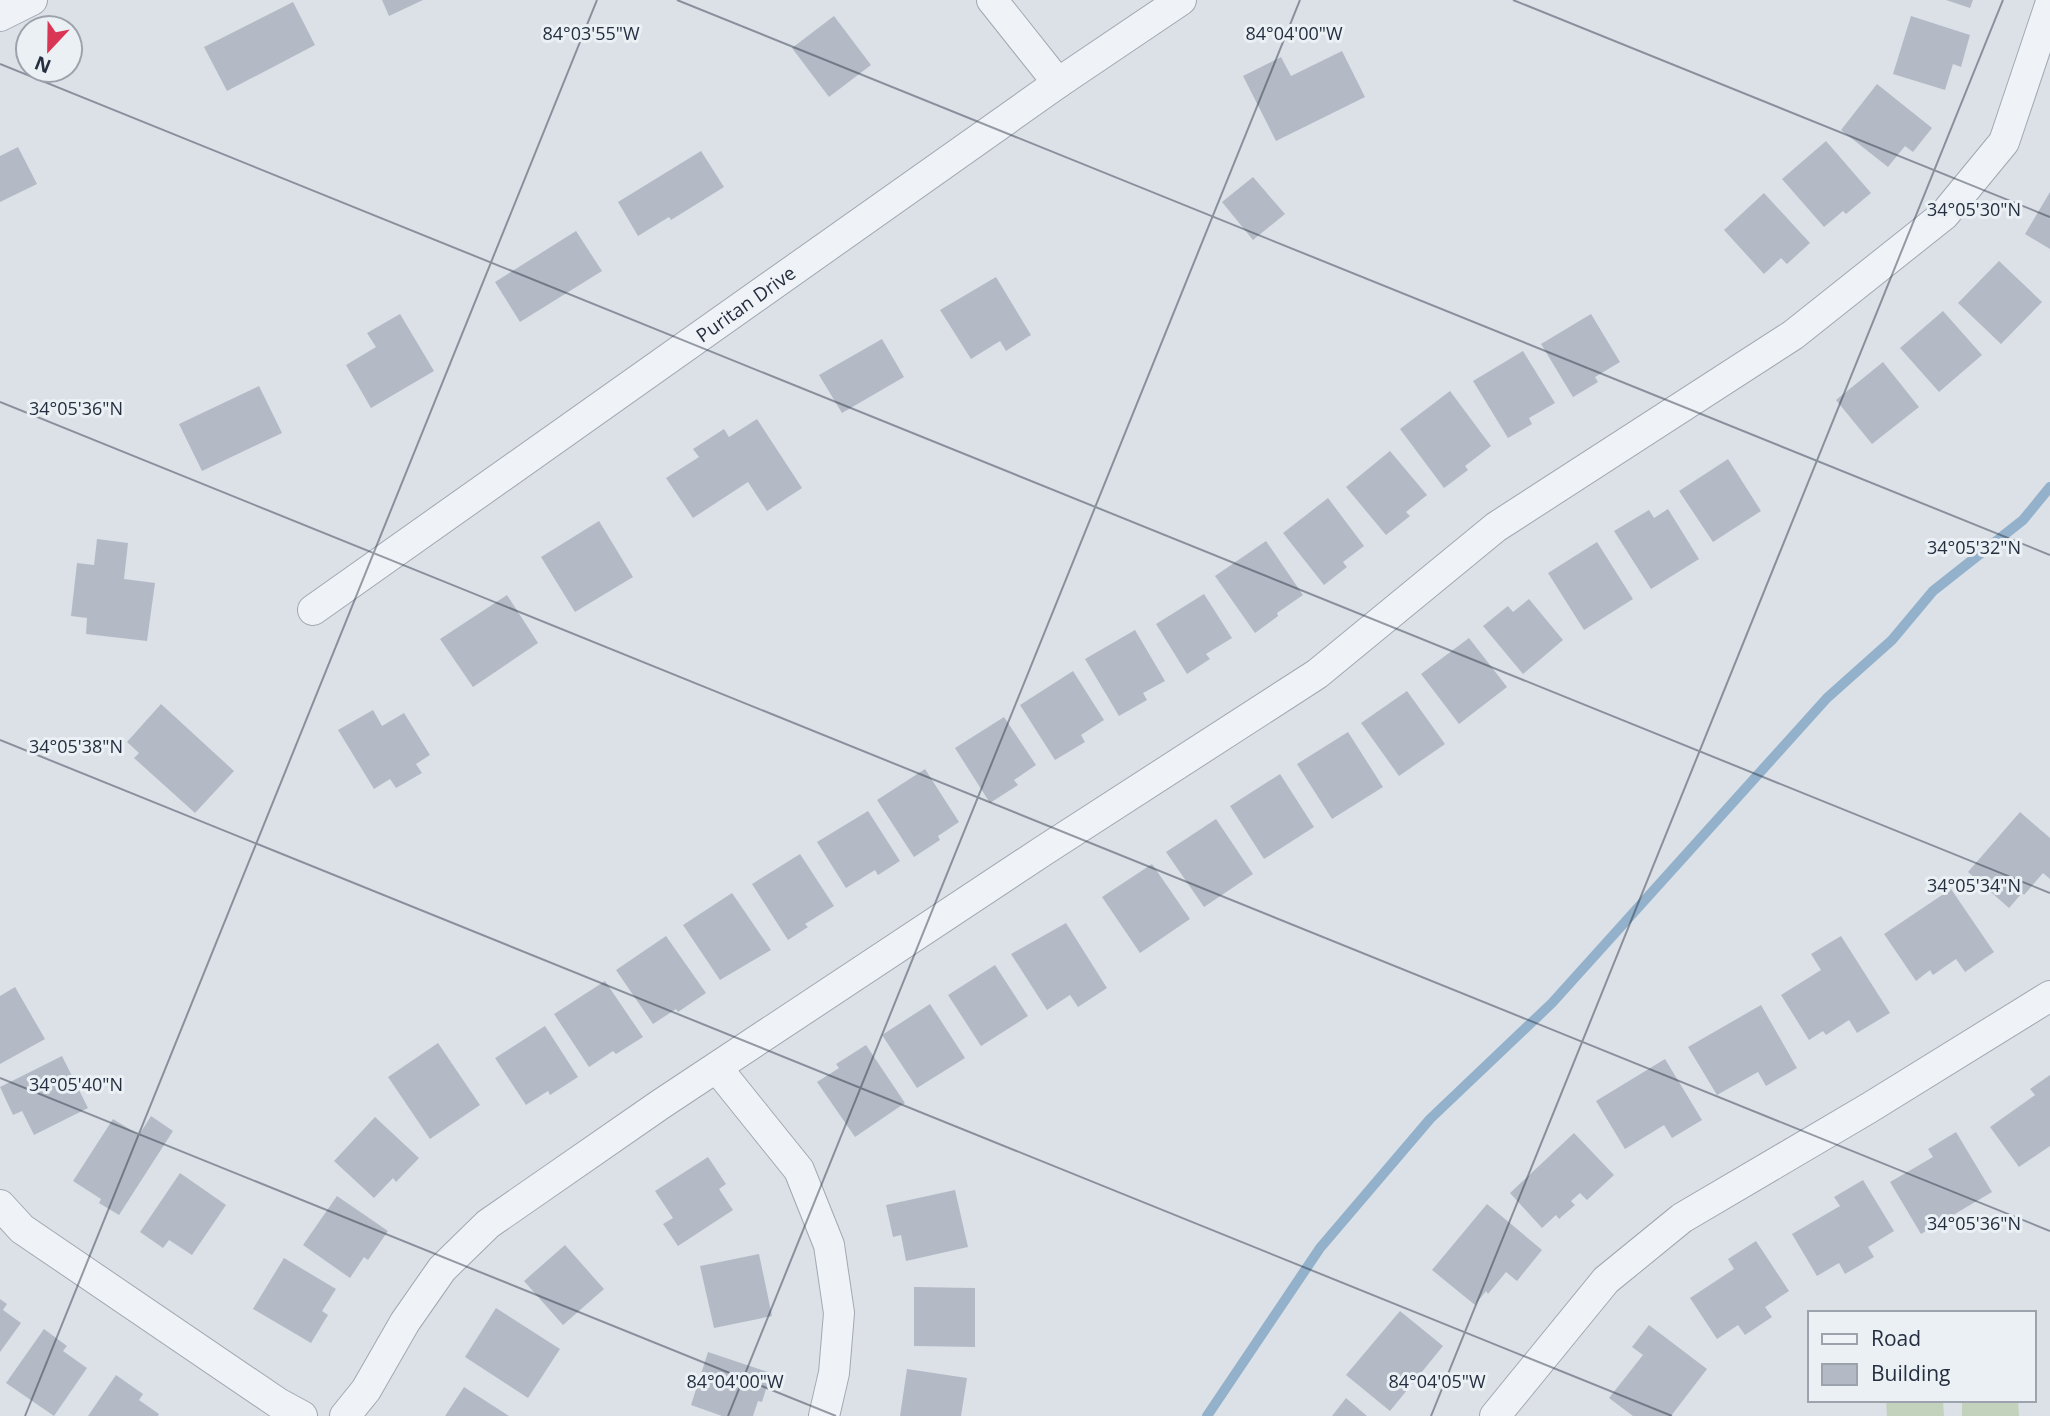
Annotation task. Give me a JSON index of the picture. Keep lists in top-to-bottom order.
{
  "streets": {
    "street": ["Puritan Drive"]
  },
  "legend": ["Road", "Building"],
  "north": "bottom",
  "coordinates": [
    "84°03'55\"W",
    "84°04'00\"W",
    "34°05'30\"N",
    "34°05'36\"N",
    "34°05'32\"N",
    "34°05'38\"N",
    "34°05'34\"N",
    "34°05'40\"N",
    "84°04'05\"W"
  ]
}
